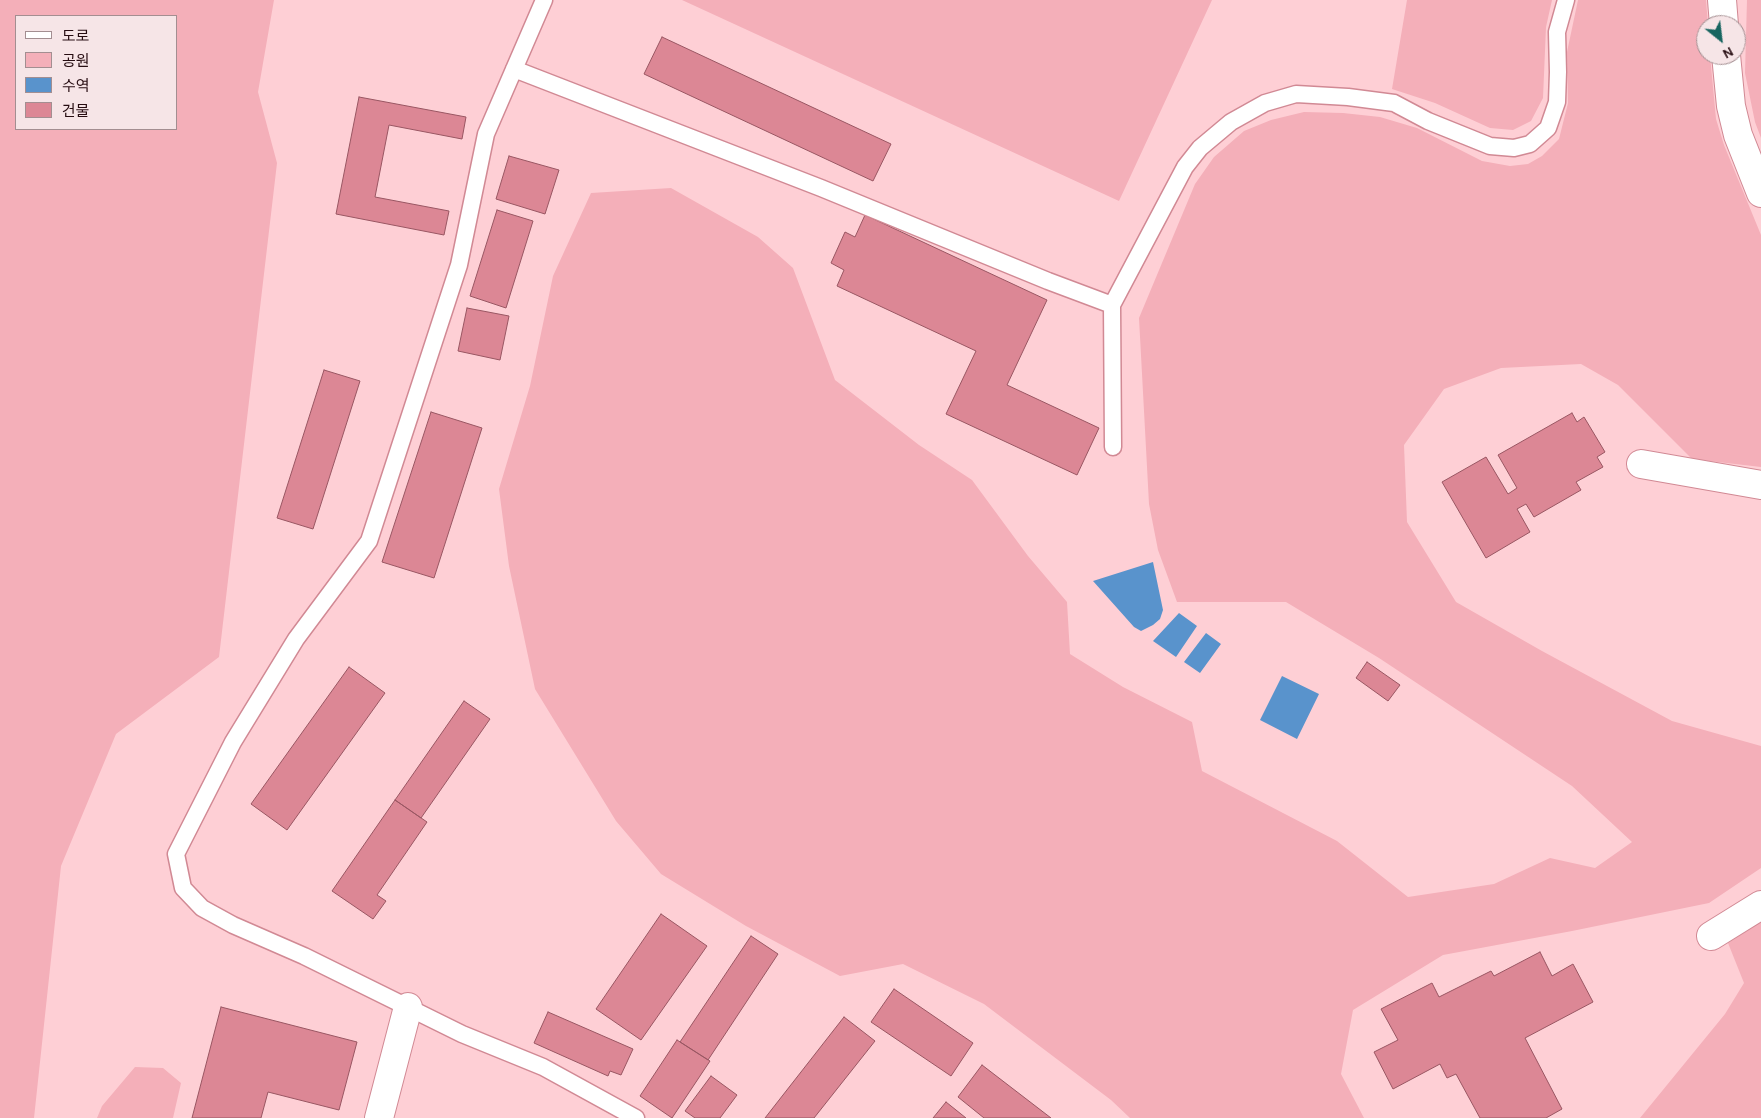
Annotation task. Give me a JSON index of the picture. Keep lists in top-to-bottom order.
{
  "legend": [
    "도로",
    "공원",
    "수역",
    "건물"
  ],
  "north": "bottom right"
}
